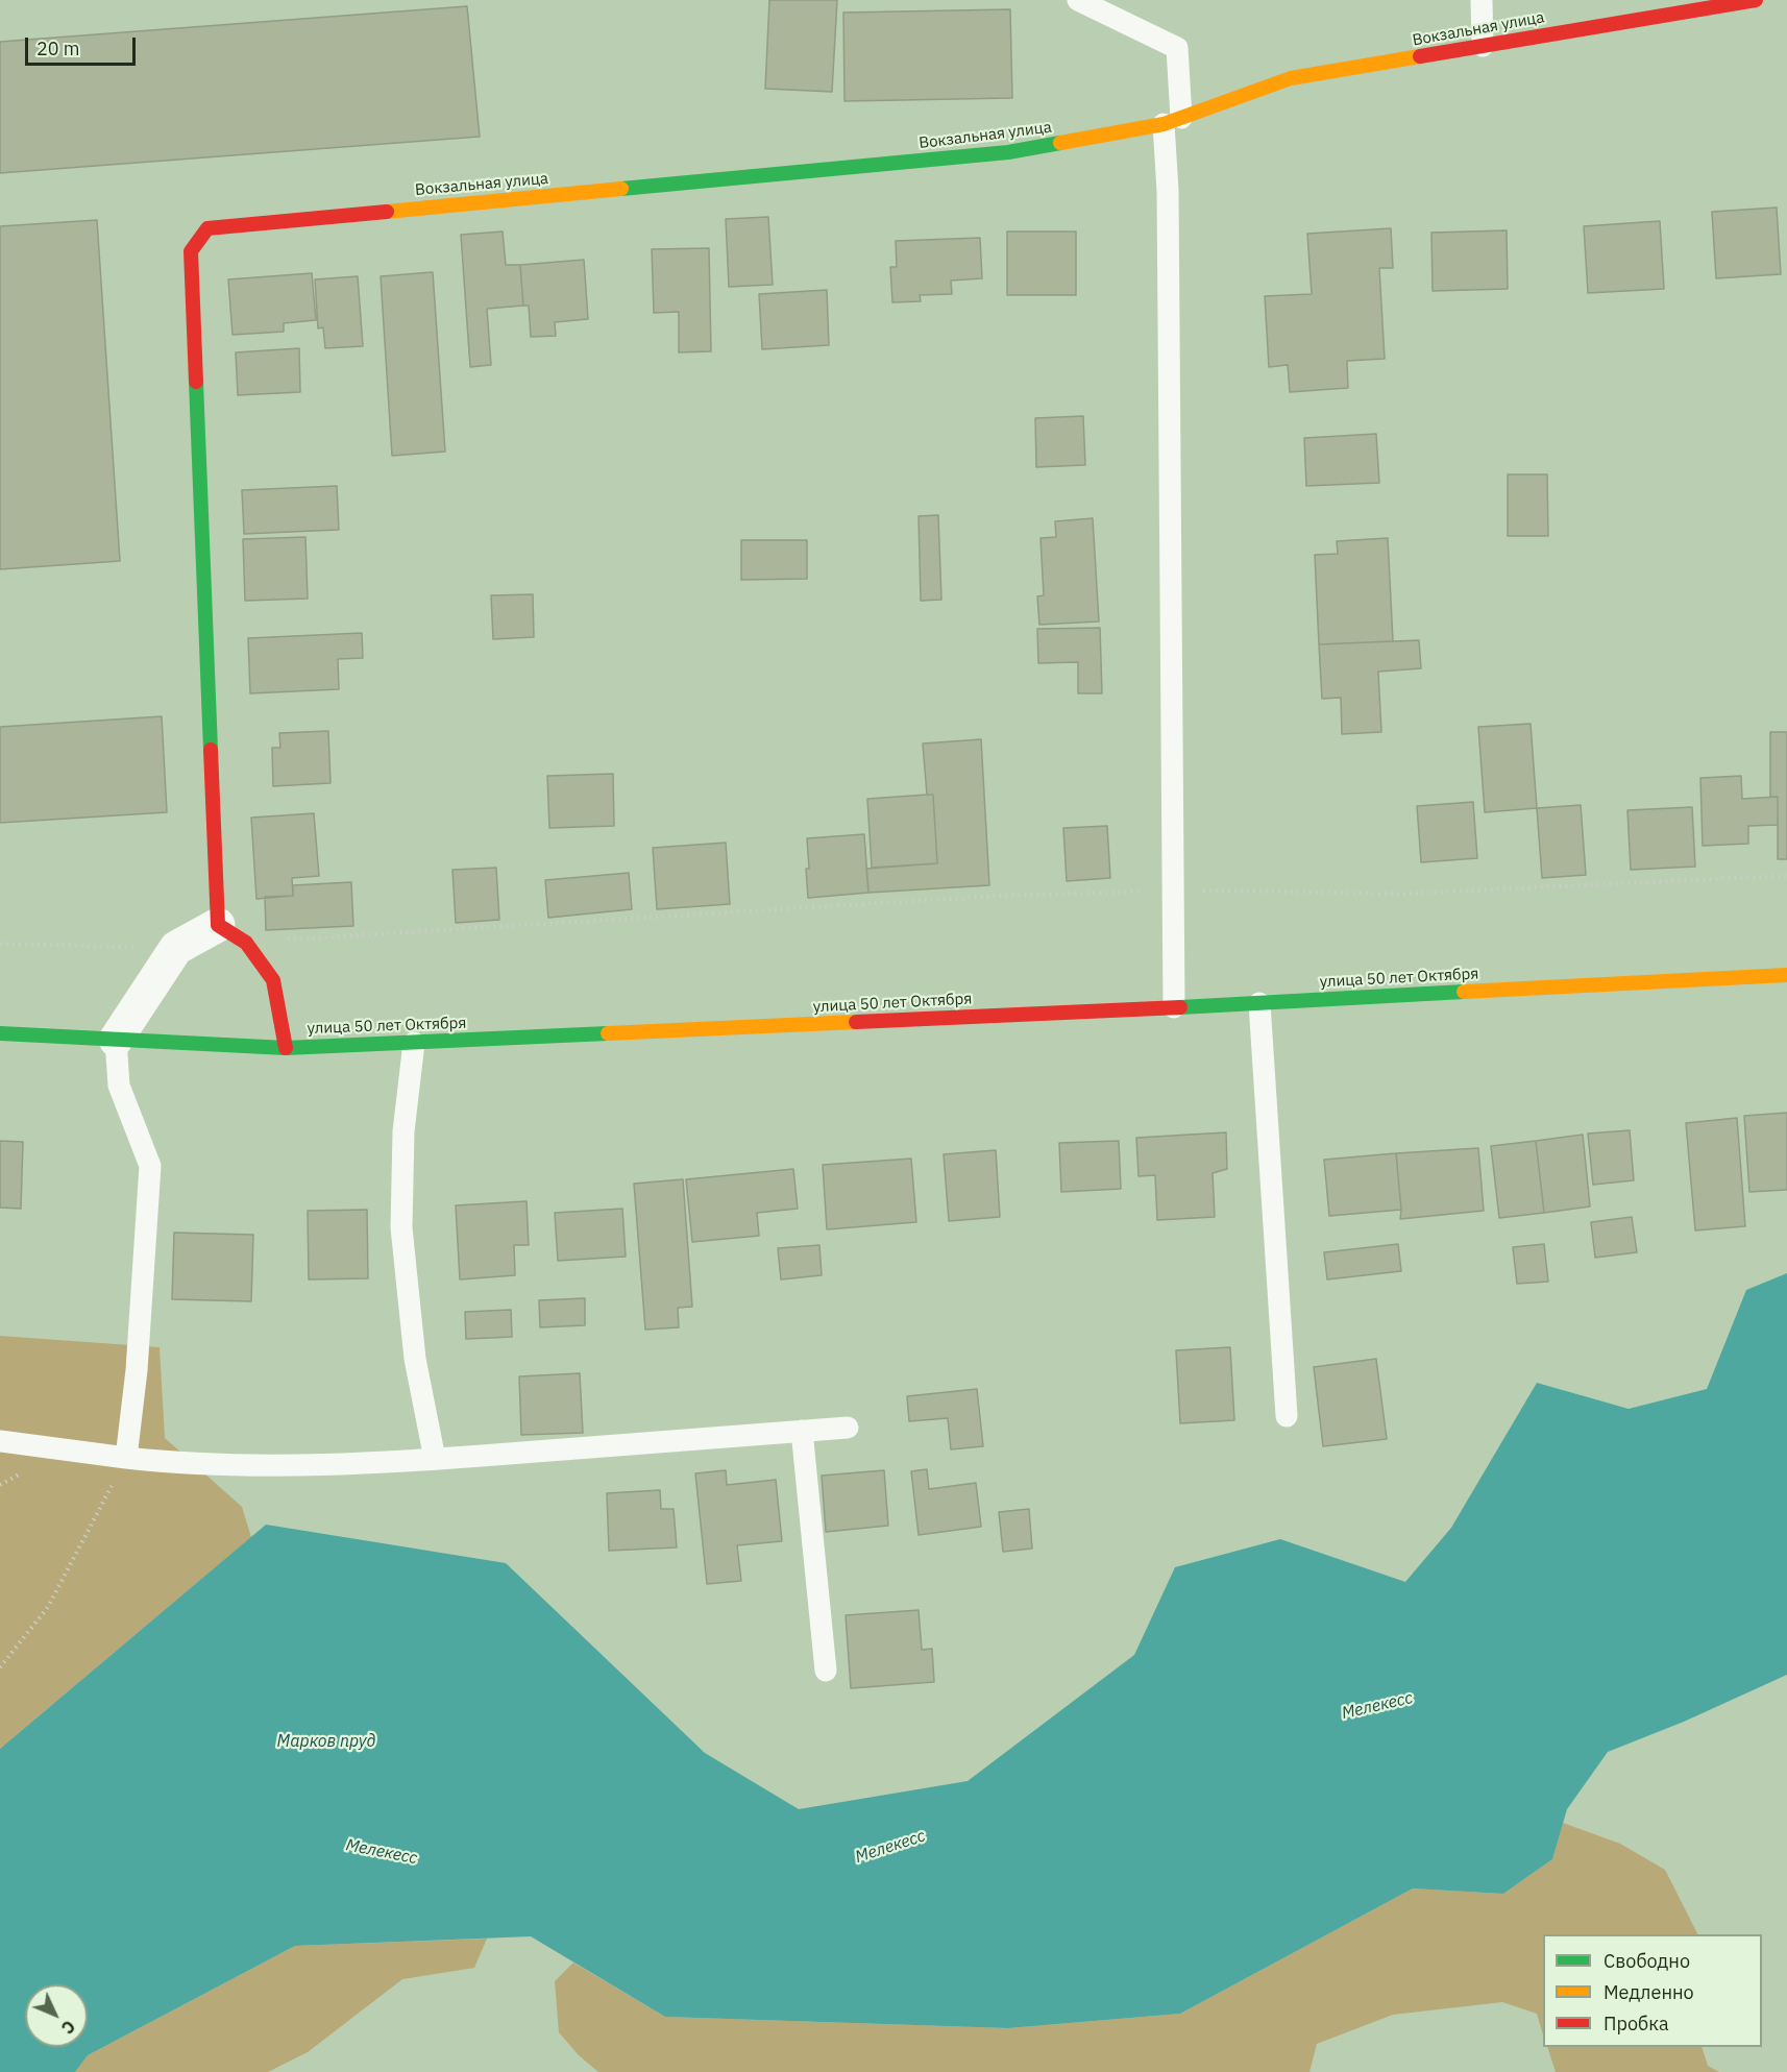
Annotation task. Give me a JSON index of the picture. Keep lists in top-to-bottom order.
{
  "streets": {
    "street": ["Вокзальная улица", "улица 50 лет Октября"]
  },
  "water": ["Мелекесс", "Марков пруд"],
  "legend": ["Свободно", "Медленно", "Пробка"],
  "scale_bar": "20 m",
  "north": "bottom right"
}
